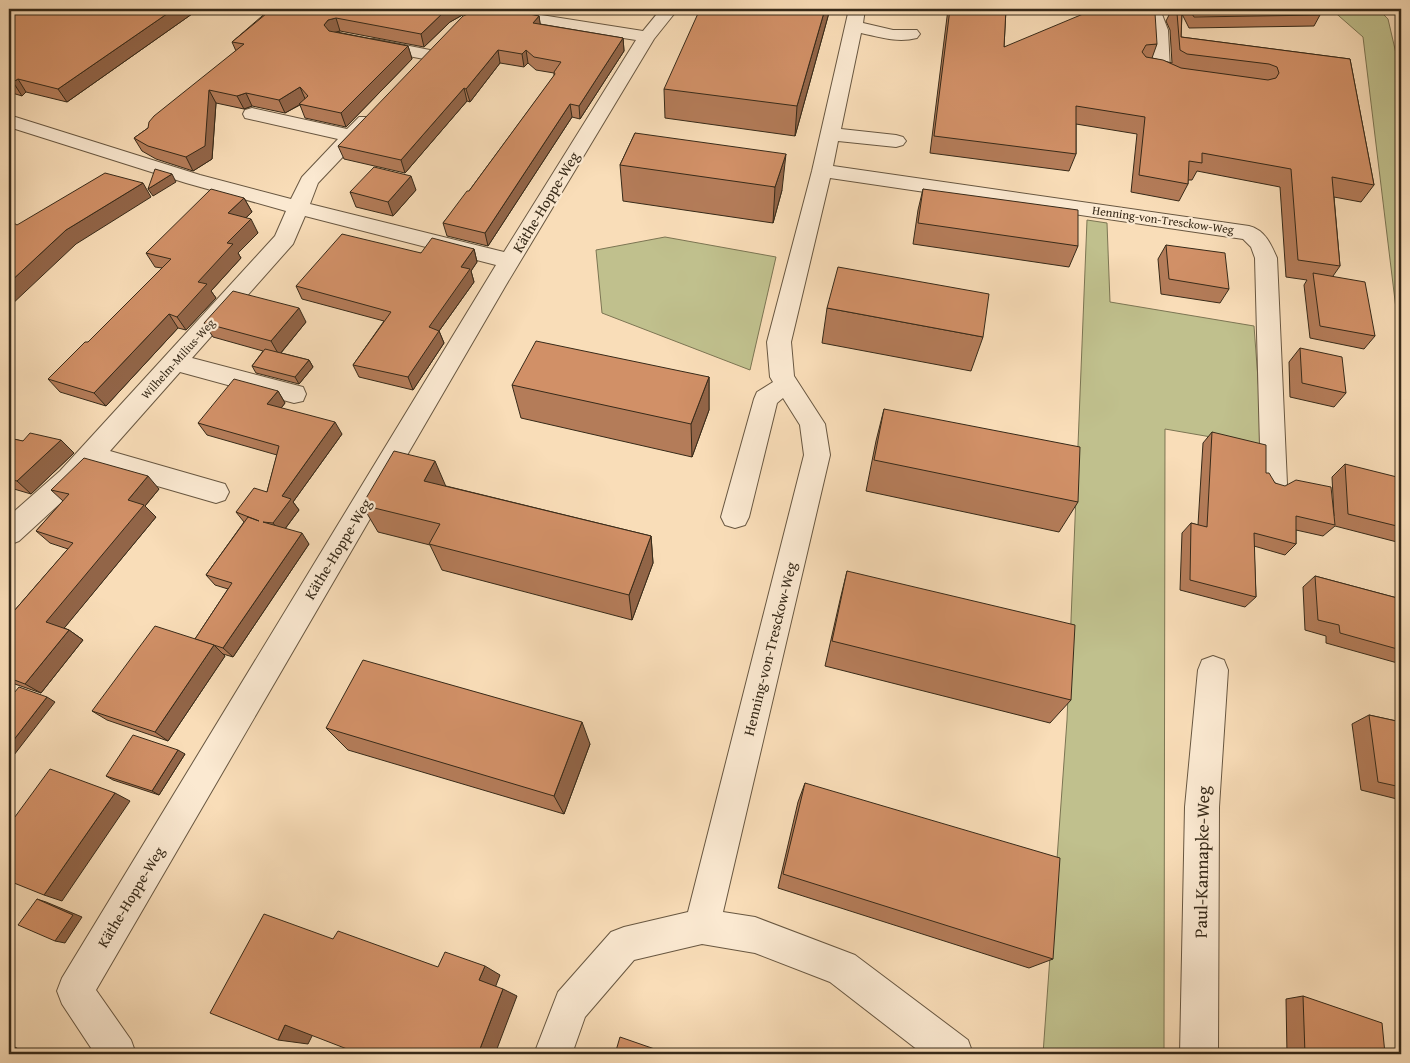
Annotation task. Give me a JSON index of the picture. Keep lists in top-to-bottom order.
{
  "streets": {
    "street": [
      "Käthe-Hoppe-Weg",
      "Henning-von-Tresckow-Weg",
      "Wilhelm-Milius-Weg",
      "Paul-Kannapke-Weg"
    ]
  }
}
